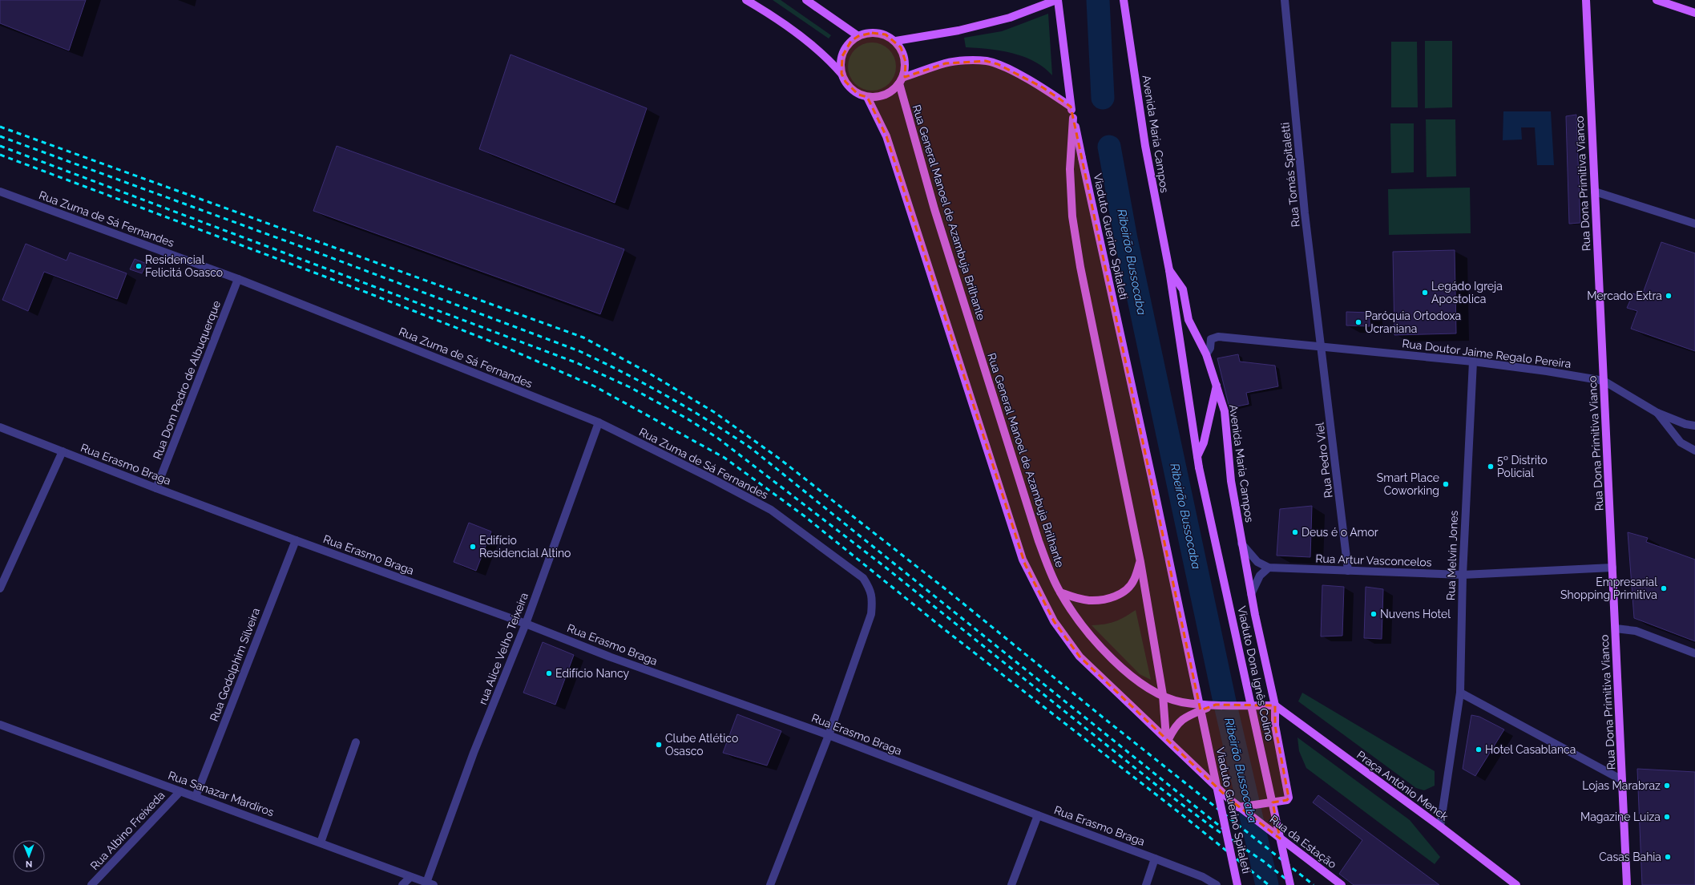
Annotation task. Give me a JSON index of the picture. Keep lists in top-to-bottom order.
{
  "streets": {
    "main road": [
      "Avenida Maria Campos",
      "Rua Dona Primitiva Vianco",
      "Rua General Manoel de Azambuja Brilhante",
      "Viaduto Guerino Spitaleti",
      "Viaduto Dona Ignês Colino",
      "Praça Antônio Menck",
      "Rua da Estação"
    ],
    "street": [
      "Rua Tomás Spitaletti",
      "Rua Zuma de Sá Fernandes",
      "Rua Doutor Jaime Regalo Pereira",
      "Rua Dom Pedro de Albuquerque",
      "Rua Pedro Viel",
      "Rua Erasmo Braga",
      "Rua Melvin Jones",
      "Rua Artur Vasconcelos",
      "rua Alice Velho Teixeira",
      "Rua Godolphim Silveira",
      "Rua Sanazar Mardiros",
      "Rua Albino Freixeda"
    ]
  },
  "crossings": [
    ["Avenida Maria Campos", "Rua General Manoel de Azambuja Brilhante"],
    ["Avenida Maria Campos", "Rua Doutor Jaime Regalo Pereira"],
    ["Avenida Maria Campos", "Rua Artur Vasconcelos"],
    ["Avenida Maria Campos", "Viaduto Dona Ignês Colino"],
    ["Avenida Maria Campos", "Praça Antônio Menck"],
    ["Avenida Maria Campos", "Rua da Estação"],
    ["Rua Tomás Spitaletti", "Rua Doutor Jaime Regalo Pereira"],
    ["Rua Tomás Spitaletti", "Rua Pedro Viel"],
    ["Rua Dona Primitiva Vianco", "Rua Doutor Jaime Regalo Pereira"],
    ["Rua Dona Primitiva Vianco", "Rua Artur Vasconcelos"],
    ["Rua General Manoel de Azambuja Brilhante", "Praça Antônio Menck"],
    ["Rua General Manoel de Azambuja Brilhante", "Rua da Estação"],
    ["Rua Zuma de Sá Fernandes", "Rua Dom Pedro de Albuquerque"],
    ["Rua Zuma de Sá Fernandes", "Rua Erasmo Braga"],
    ["Rua Zuma de Sá Fernandes", "rua Alice Velho Teixeira"],
    ["Rua Doutor Jaime Regalo Pereira", "Rua Pedro Viel"],
    ["Rua Doutor Jaime Regalo Pereira", "Rua Melvin Jones"],
    ["Rua Dom Pedro de Albuquerque", "Rua Erasmo Braga"],
    ["Rua Pedro Viel", "Rua Artur Vasconcelos"],
    ["Rua Erasmo Braga", "rua Alice Velho Teixeira"],
    ["Rua Erasmo Braga", "Rua Godolphim Silveira"],
    ["Rua Melvin Jones", "Rua Artur Vasconcelos"],
    ["Rua Melvin Jones", "Praça Antônio Menck"],
    ["rua Alice Velho Teixeira", "Rua Sanazar Mardiros"],
    ["Rua Godolphim Silveira", "Rua Sanazar Mardiros"],
    ["Rua Sanazar Mardiros", "Rua Albino Freixeda"]
  ],
  "water": ["Ribeirão Bussocaba"],
  "places": [
    "Residencial Felicitá Osasco",
    "Legádo Igreja Apostolica",
    "Mercado Extra",
    "Paróquia Ortodoxa Ucraniana",
    "5º Distrito Policial",
    "Smart Place Coworking",
    "Deus é o Amor",
    "Edifício Residencial Altino",
    "Empresarial Shopping Primitiva",
    "Nuvens Hotel",
    "Edifício Nancy",
    "Clube Atlético Osasco",
    "Hotel Casablanca",
    "Lojas Marabraz",
    "Magazine Luiza",
    "Casas Bahia"
  ],
  "north": "bottom"
}
